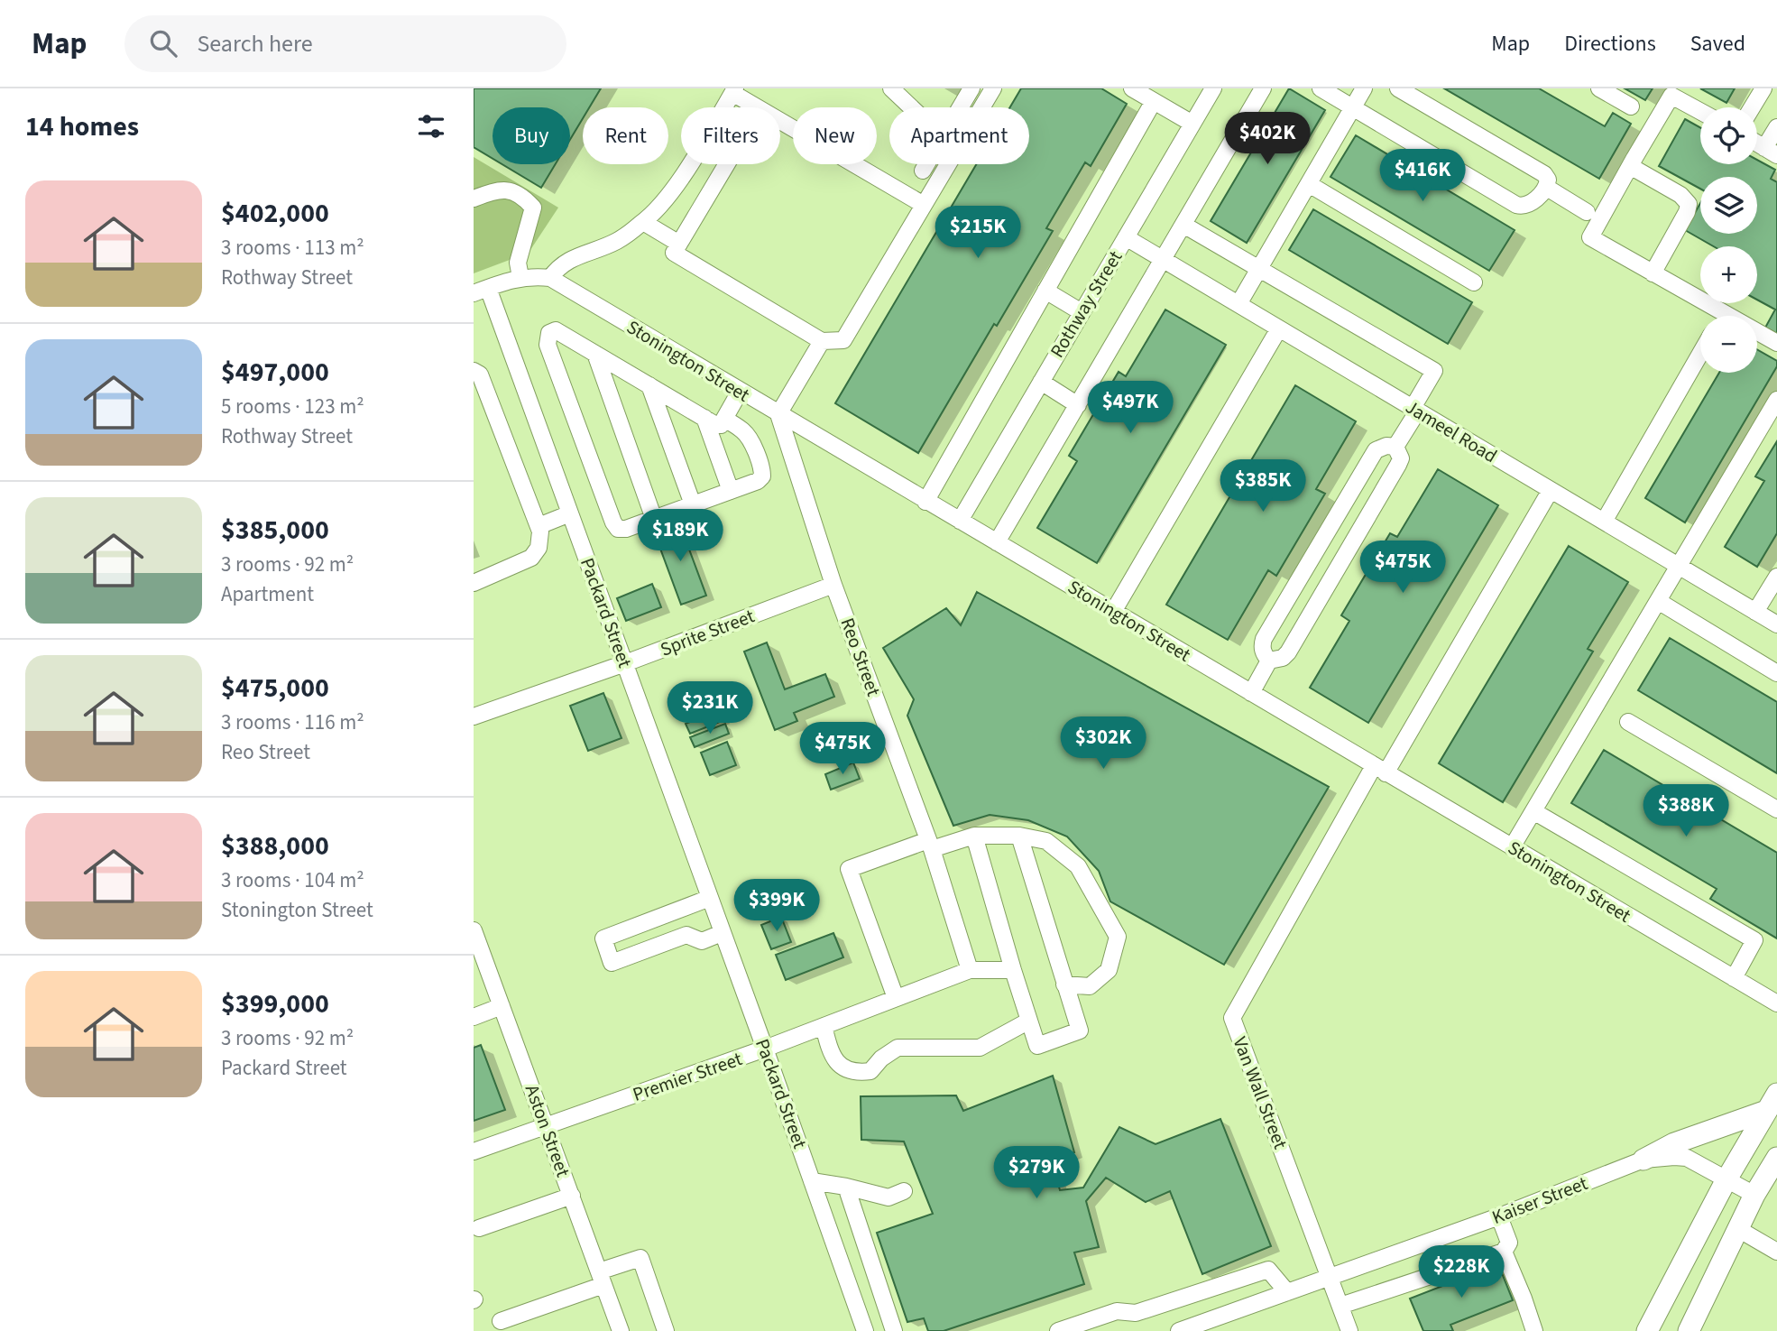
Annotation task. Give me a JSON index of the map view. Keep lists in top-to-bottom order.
{
  "streets": {
    "street": [
      "Rothway Street",
      "Stonington Street",
      "Jameel Road",
      "Packard Street",
      "Sprite Street",
      "Reo Street",
      "Premier Street",
      "Van Wall Street",
      "Aston Street",
      "Kaiser Street"
    ]
  },
  "crossings": [
    ["Rothway Street", "Stonington Street"],
    ["Rothway Street", "Jameel Road"],
    ["Stonington Street", "Packard Street"],
    ["Stonington Street", "Reo Street"],
    ["Stonington Street", "Van Wall Street"],
    ["Jameel Road", "Van Wall Street"],
    ["Packard Street", "Sprite Street"],
    ["Packard Street", "Premier Street"],
    ["Sprite Street", "Reo Street"],
    ["Reo Street", "Premier Street"],
    ["Premier Street", "Aston Street"],
    ["Van Wall Street", "Kaiser Street"]
  ],
  "page": {
    "header": "Map",
    "search": "Search here",
    "nav": ["Map", "Directions", "Saved"],
    "heading": "14 homes",
    "map_buttons": ["+", "−"],
    "chip": [
      "Buy",
      "Rent",
      "Filters",
      "New",
      "Apartment"
    ],
    "price": [
      "$402K",
      "$416K",
      "$215K",
      "$497K",
      "$385K",
      "$189K",
      "$475K",
      "$231K",
      "$302K",
      "$475K",
      "$388K",
      "$399K",
      "$279K",
      "$228K"
    ],
    "list": [
      {
        "name": "$402,000",
        "note": "3 rooms · 113 m² · Rothway Street"
      },
      {
        "name": "$497,000",
        "note": "5 rooms · 123 m² · Rothway Street"
      },
      {
        "name": "$385,000",
        "note": "3 rooms · 92 m² · Apartment"
      },
      {
        "name": "$475,000",
        "note": "3 rooms · 116 m² · Reo Street"
      },
      {
        "name": "$388,000",
        "note": "3 rooms · 104 m² · Stonington Street"
      },
      {
        "name": "$399,000",
        "note": "3 rooms · 92 m² · Packard Street"
      }
    ]
  }
}
